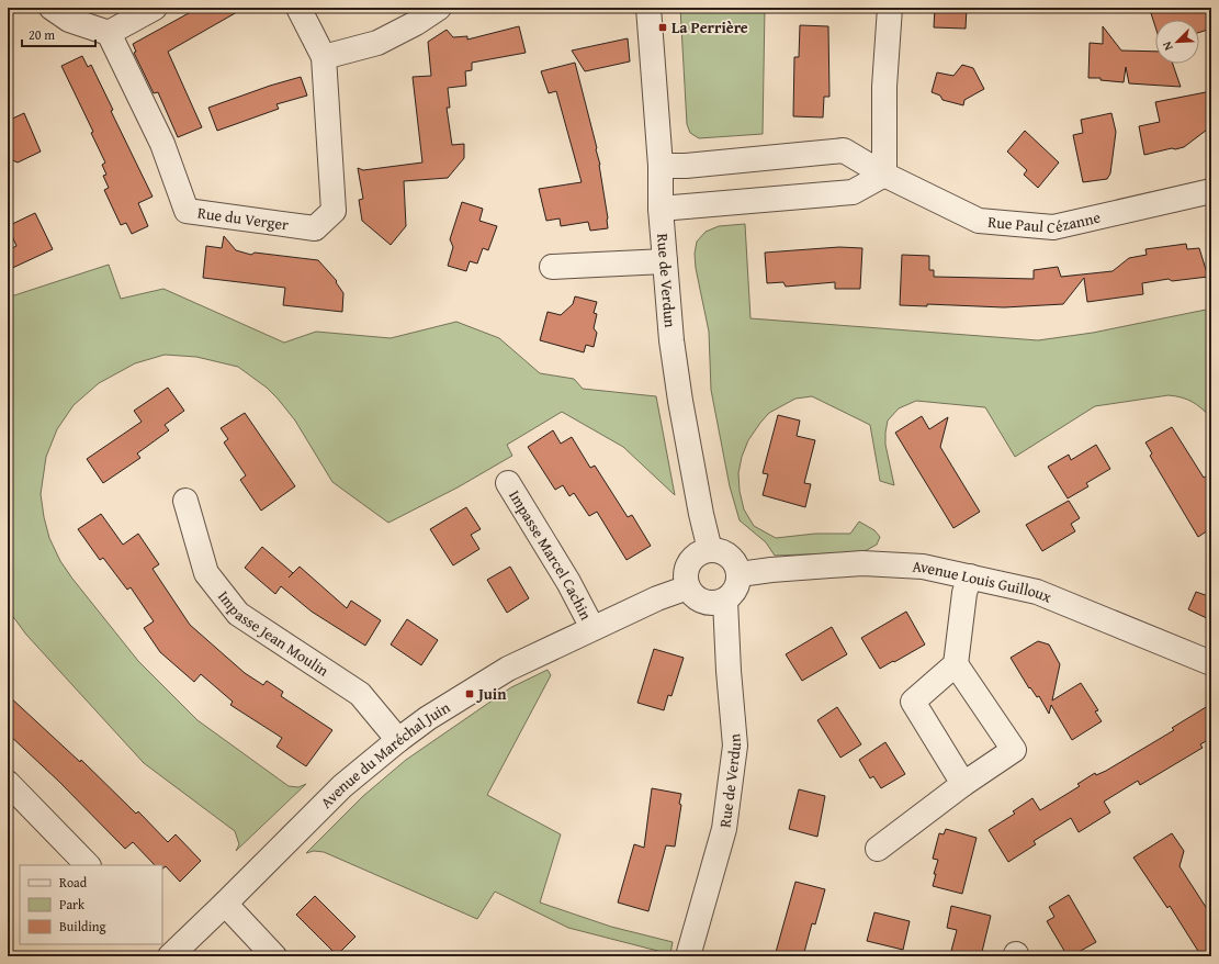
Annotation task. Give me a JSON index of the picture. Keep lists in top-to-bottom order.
{
  "streets": {
    "street": [
      "Rue Paul Cézanne",
      "Rue du Verger",
      "Rue de Verdun",
      "Impasse Marcel Cachin",
      "Avenue Louis Guilloux",
      "Impasse Jean Moulin",
      "Avenue du Maréchal Juin"
    ]
  },
  "crossings": [
    ["Rue Paul Cézanne", "Rue de Verdun"],
    ["Rue de Verdun", "Avenue Louis Guilloux"],
    ["Rue de Verdun", "Avenue du Maréchal Juin"],
    ["Impasse Marcel Cachin", "Avenue du Maréchal Juin"],
    ["Avenue Louis Guilloux", "Avenue du Maréchal Juin"],
    ["Impasse Jean Moulin", "Avenue du Maréchal Juin"]
  ],
  "places": {
    "transit": ["La Perrière", "Juin"]
  },
  "legend": ["Road", "Park", "Building"],
  "scale_bar": "20 m",
  "north": "bottom left"
}
